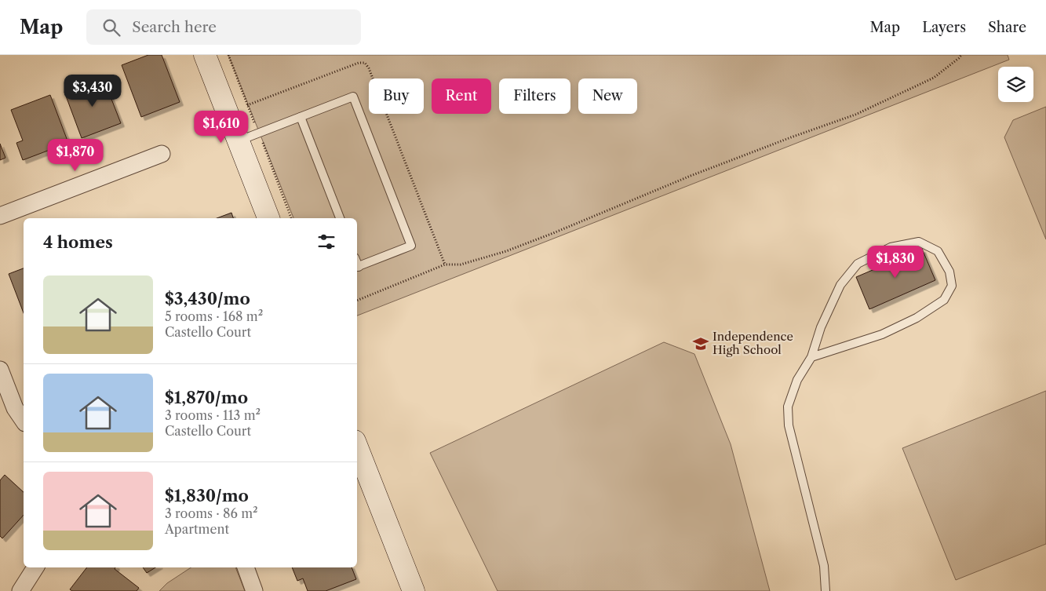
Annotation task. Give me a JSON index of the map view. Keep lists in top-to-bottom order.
{
  "places": {
    "school or university": ["Independence High School"]
  },
  "page": {
    "header": "Map",
    "search": "Search here",
    "nav": ["Map", "Layers", "Share"],
    "price": [
      "$3,430",
      "$1,610",
      "$1,870",
      "$1,830"
    ],
    "chip": [
      "Buy",
      "Rent",
      "Filters",
      "New"
    ],
    "heading": "4 homes",
    "list": [
      {
        "name": "$3,430/mo",
        "note": "5 rooms · 168 m² · Castello Court"
      },
      {
        "name": "$1,870/mo",
        "note": "3 rooms · 113 m² · Castello Court"
      },
      {
        "name": "$1,830/mo",
        "note": "3 rooms · 86 m² · Apartment"
      }
    ]
  }
}
